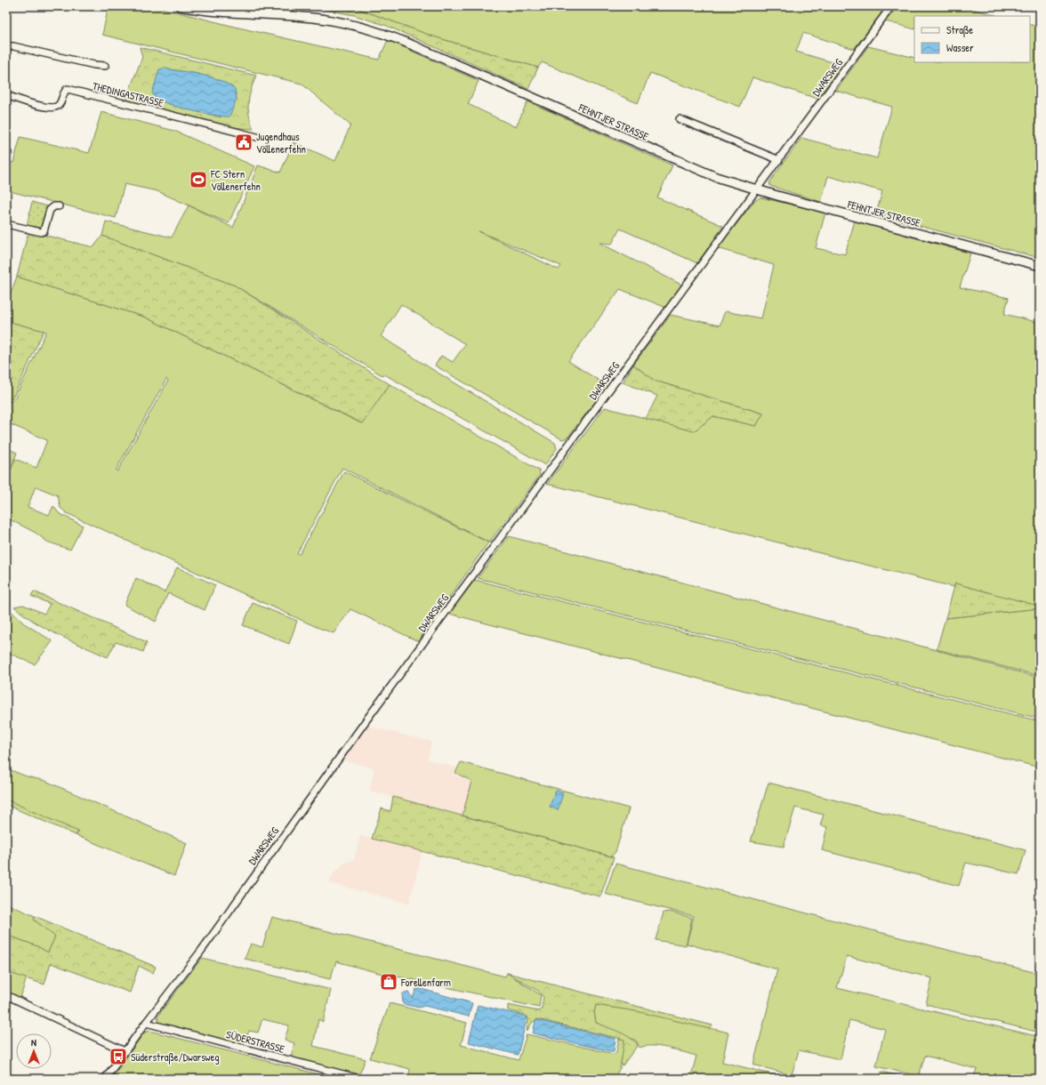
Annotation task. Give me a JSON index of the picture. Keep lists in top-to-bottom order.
{
  "streets": {
    "street": [
      "DWARSWEG",
      "THEDINGASTRASSE",
      "FEHNTJER STRASSE",
      "SÜDERSTRASSE"
    ]
  },
  "crossings": [
    ["DWARSWEG", "FEHNTJER STRASSE"],
    ["DWARSWEG", "SÜDERSTRASSE"]
  ],
  "places": {
    "public building": ["Jugendhaus Völlenerfehn"],
    "sports": ["FC Stern Völlenerfehn"],
    "shop": ["Forellenfarm"],
    "bus stop": ["Süderstraße/Dwarsweg"]
  },
  "legend": ["Straße", "Wasser"],
  "north": "top"
}
